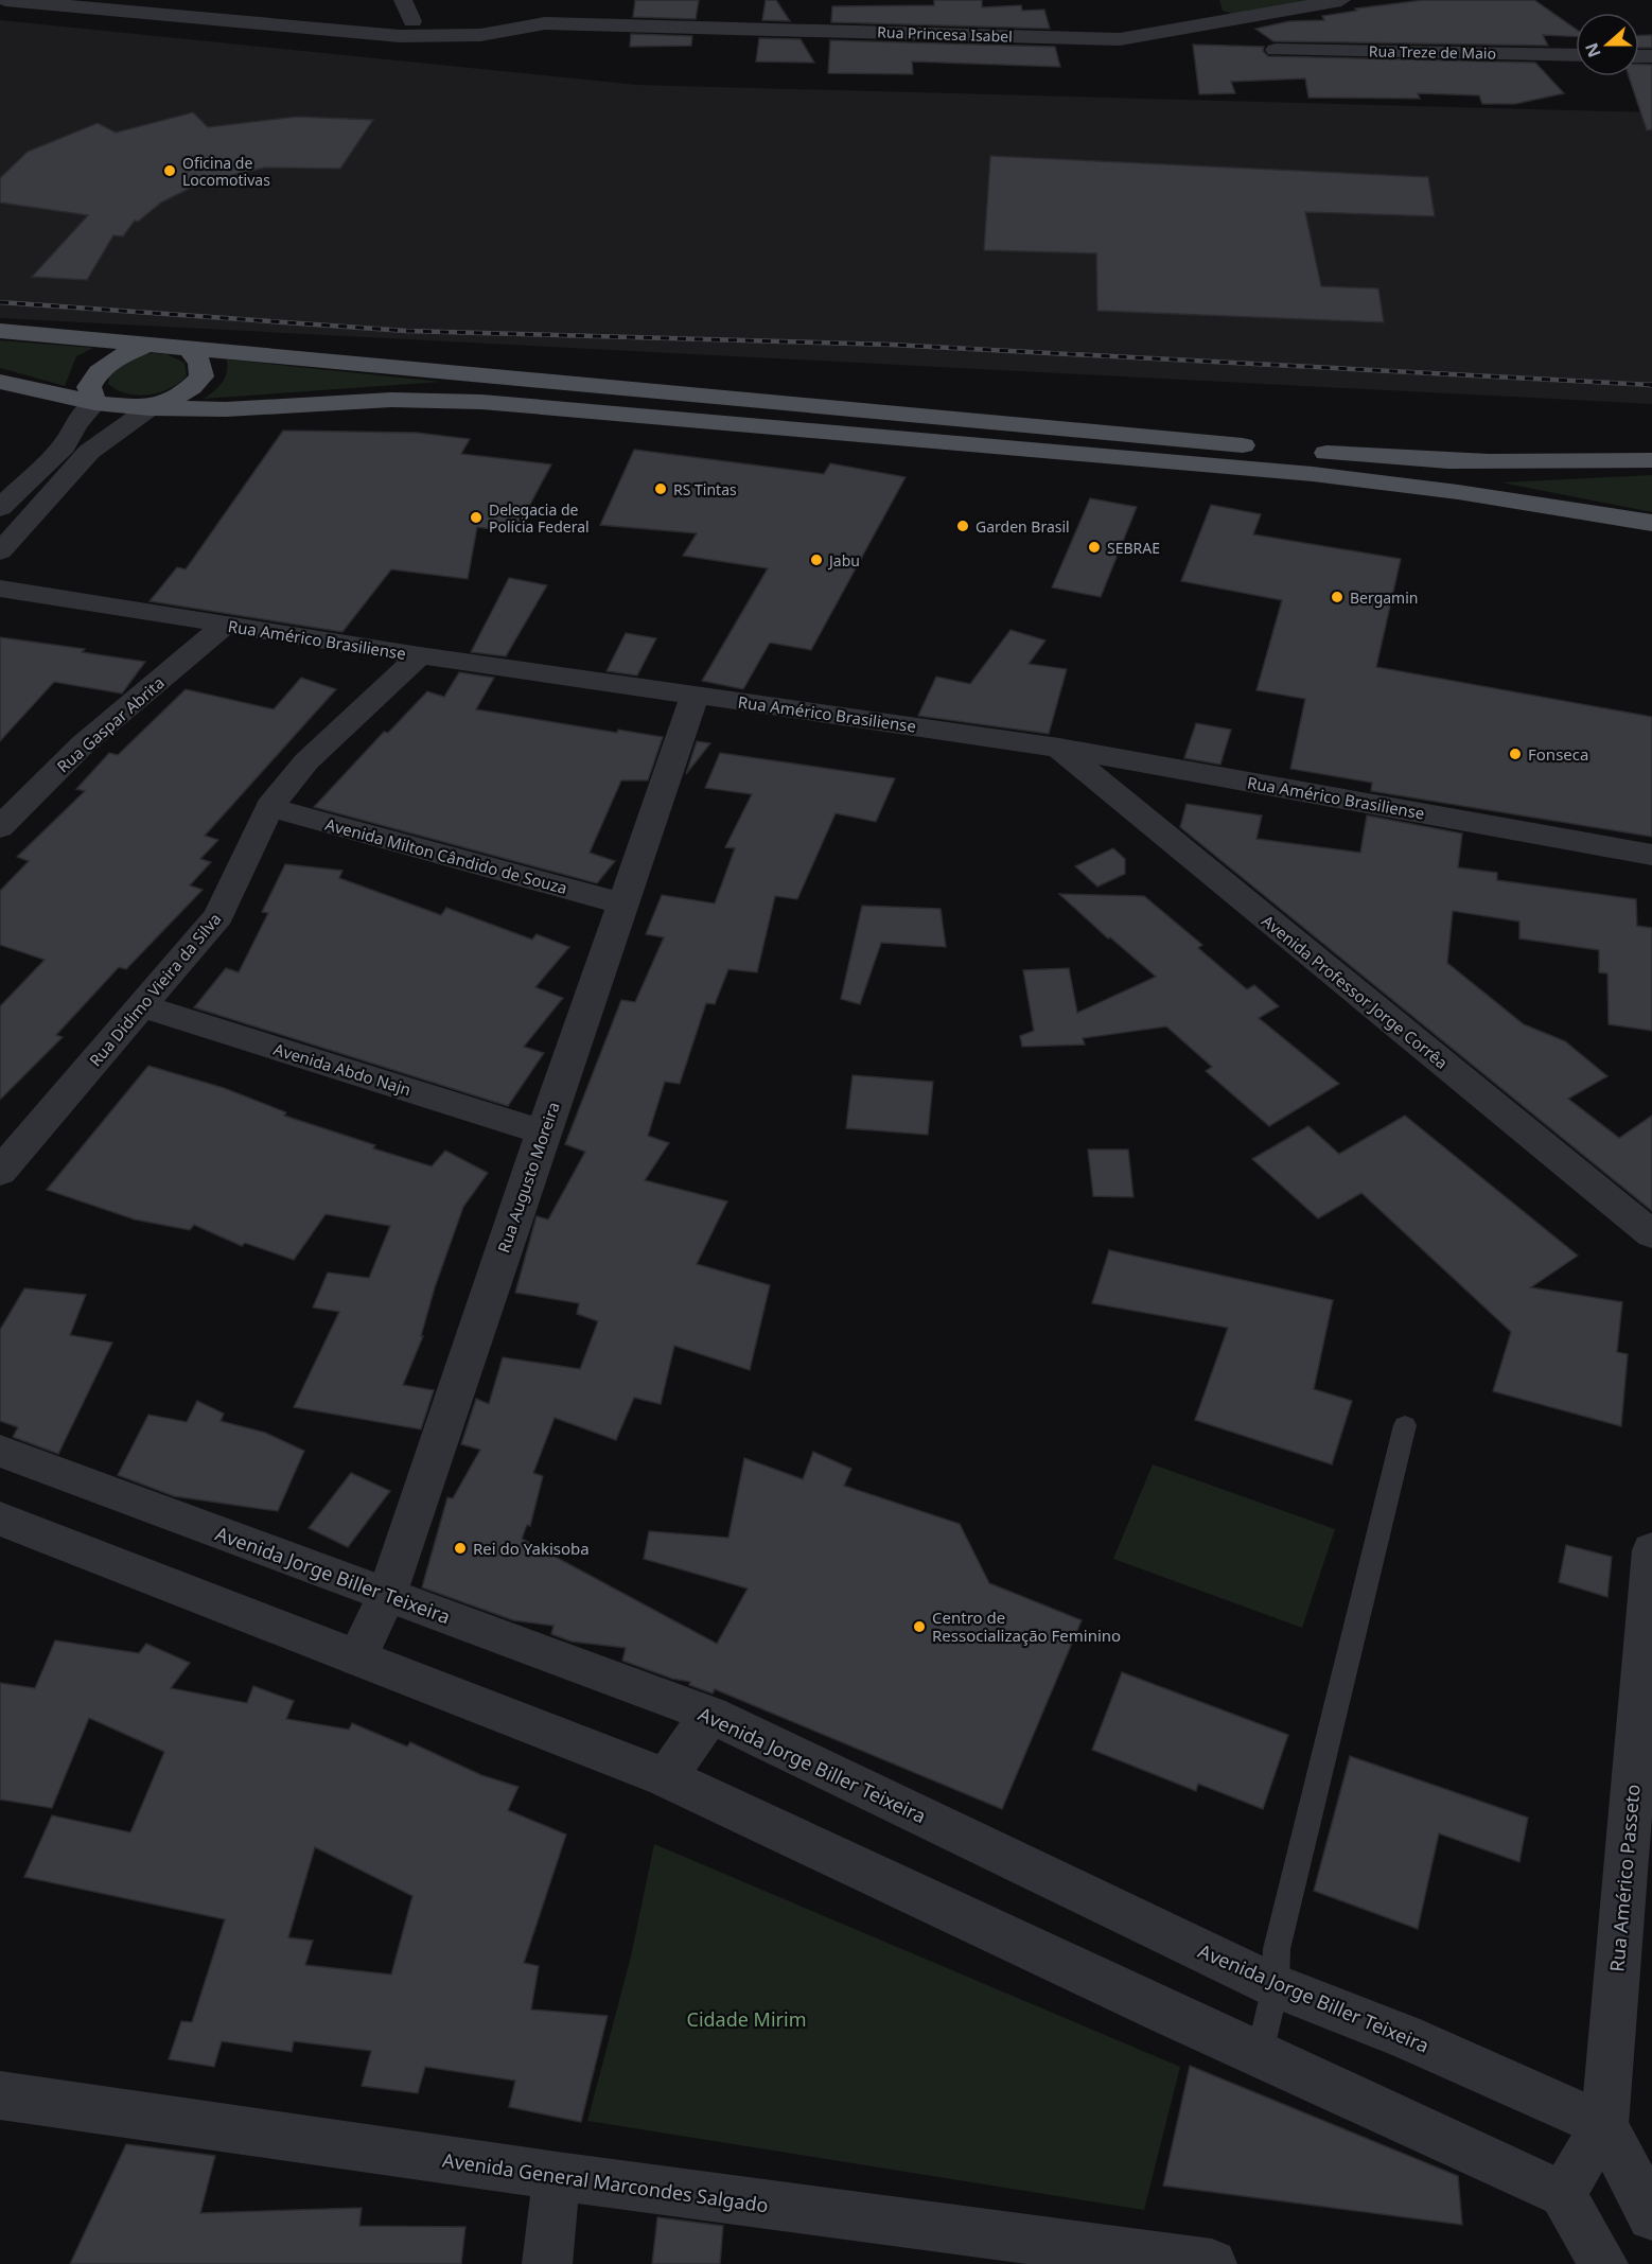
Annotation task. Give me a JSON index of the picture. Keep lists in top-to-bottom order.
{
  "streets": {
    "street": [
      "Rua Princesa Isabel",
      "Rua Treze de Maio",
      "Rua Américo Brasiliense",
      "Rua Gaspar Abrita",
      "Avenida Milton Cândido de Souza",
      "Rua Didimo Vieira da Silva",
      "Avenida Professor Jorge Corrêa",
      "Avenida Abdo Najn",
      "Rua Augusto Moreira",
      "Avenida Jorge Biller Teixeira",
      "Rua Américo Passeto",
      "Avenida General Marcondes Salgado"
    ]
  },
  "crossings": [
    ["Rua Américo Brasiliense", "Rua Gaspar Abrita"],
    ["Rua Américo Brasiliense", "Rua Didimo Vieira da Silva"],
    ["Rua Américo Brasiliense", "Avenida Professor Jorge Corrêa"],
    ["Rua Américo Brasiliense", "Rua Augusto Moreira"],
    ["Avenida Milton Cândido de Souza", "Rua Didimo Vieira da Silva"],
    ["Avenida Milton Cândido de Souza", "Rua Augusto Moreira"],
    ["Rua Didimo Vieira da Silva", "Avenida Abdo Najn"],
    ["Avenida Abdo Najn", "Rua Augusto Moreira"],
    ["Rua Augusto Moreira", "Avenida Jorge Biller Teixeira"],
    ["Avenida Jorge Biller Teixeira", "Rua Américo Passeto"]
  ],
  "parks": ["Cidade Mirim"],
  "places": [
    "Oficina de Locomotivas",
    "RS Tintas",
    "Delegacia de Polícia Federal",
    "Garden Brasil",
    "SEBRAE",
    "Jabu",
    "Bergamin",
    "Fonseca",
    "Rei do Yakisoba",
    "Centro de Ressocialização Feminino"
  ],
  "north": "left"
}
